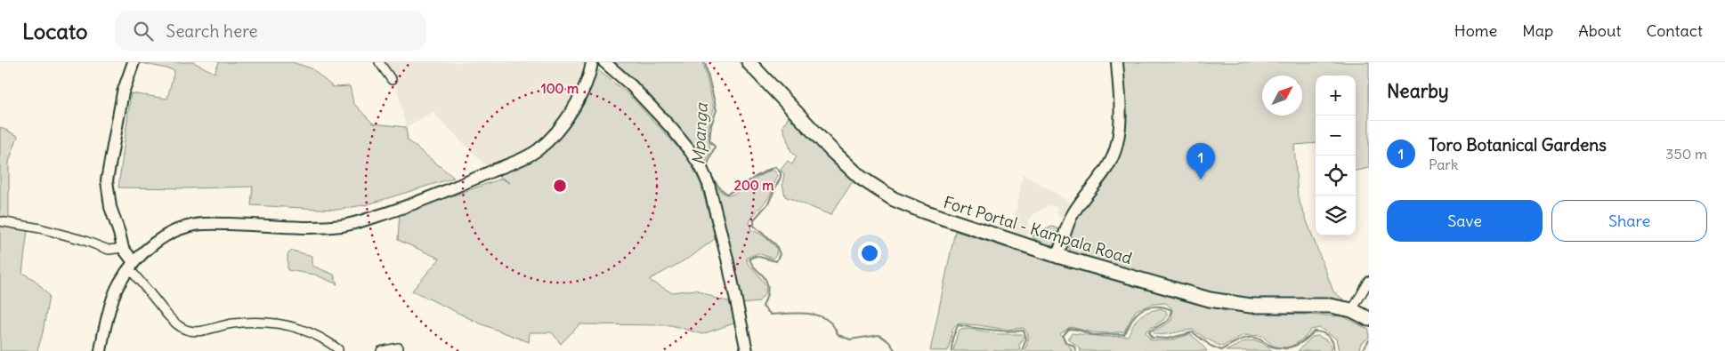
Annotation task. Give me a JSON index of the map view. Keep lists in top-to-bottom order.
{
  "streets": {
    "highway": ["Fort Portal - Kampala Road"]
  },
  "water": ["Mpanga"],
  "north": "top right",
  "page": {
    "header": "Locato",
    "search": "Search here",
    "nav": [
      "Home",
      "Map",
      "About",
      "Contact"
    ],
    "heading": "Nearby",
    "map_buttons": ["+", "−"],
    "list": [
      {
        "mark": "1",
        "name": "Toro Botanical Gardens",
        "note": "Park",
        "value": "350 m"
      }
    ],
    "pins": "1",
    "buttons": ["Save", "Share"]
  },
  "rings": ["100 m", "200 m"]
}
